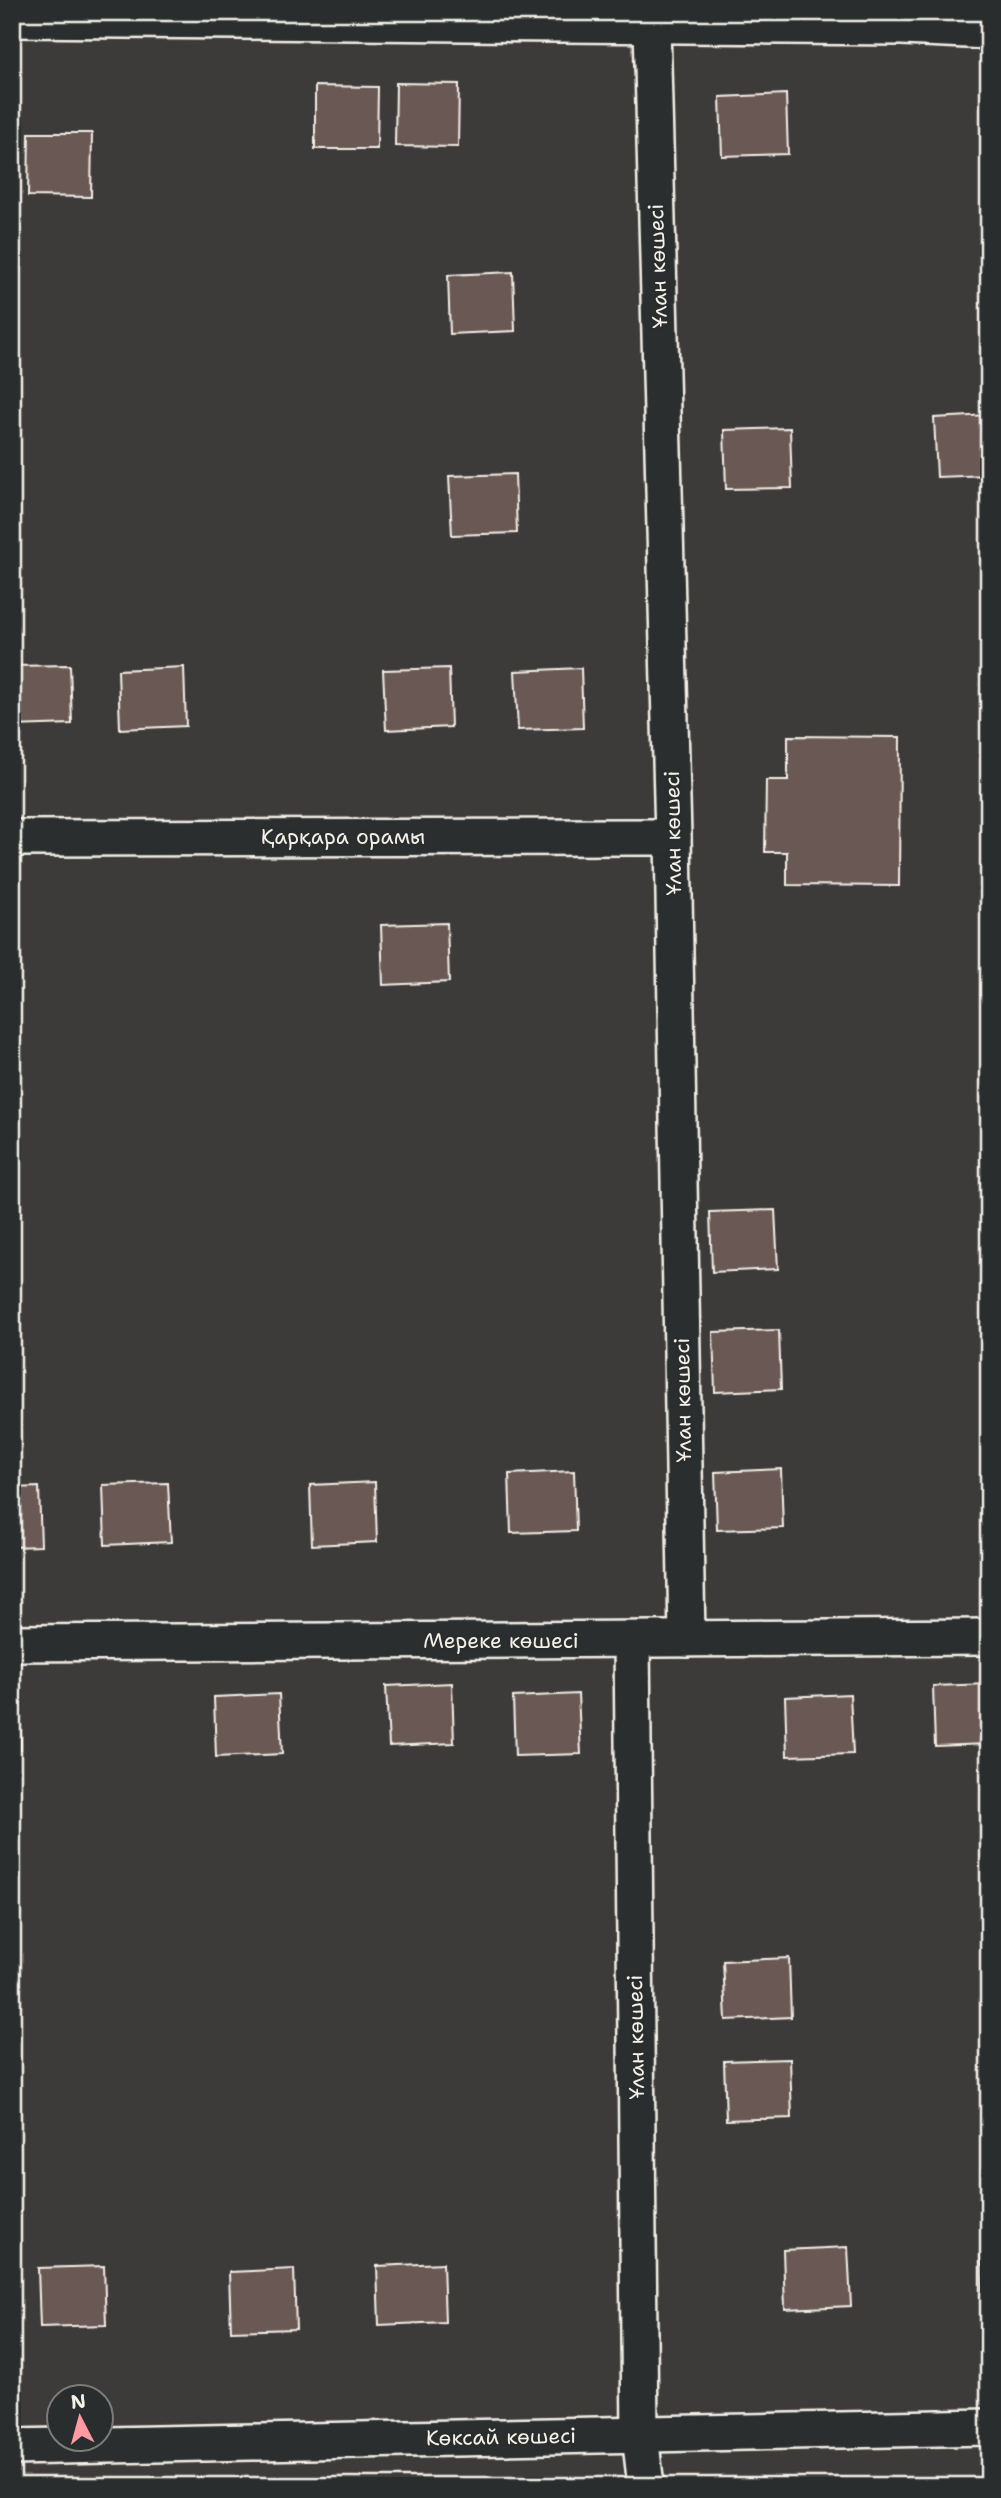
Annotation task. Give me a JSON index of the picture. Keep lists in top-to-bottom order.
{
  "streets": {
    "street": [
      "Ұлан көшесі",
      "Қарқара орамы",
      "Мереке көшесі",
      "Көксай көшесі"
    ]
  },
  "crossings": [
    ["Ұлан көшесі", "Қарқара орамы"],
    ["Ұлан көшесі", "Мереке көшесі"],
    ["Ұлан көшесі", "Көксай көшесі"]
  ],
  "north": "top"
}
